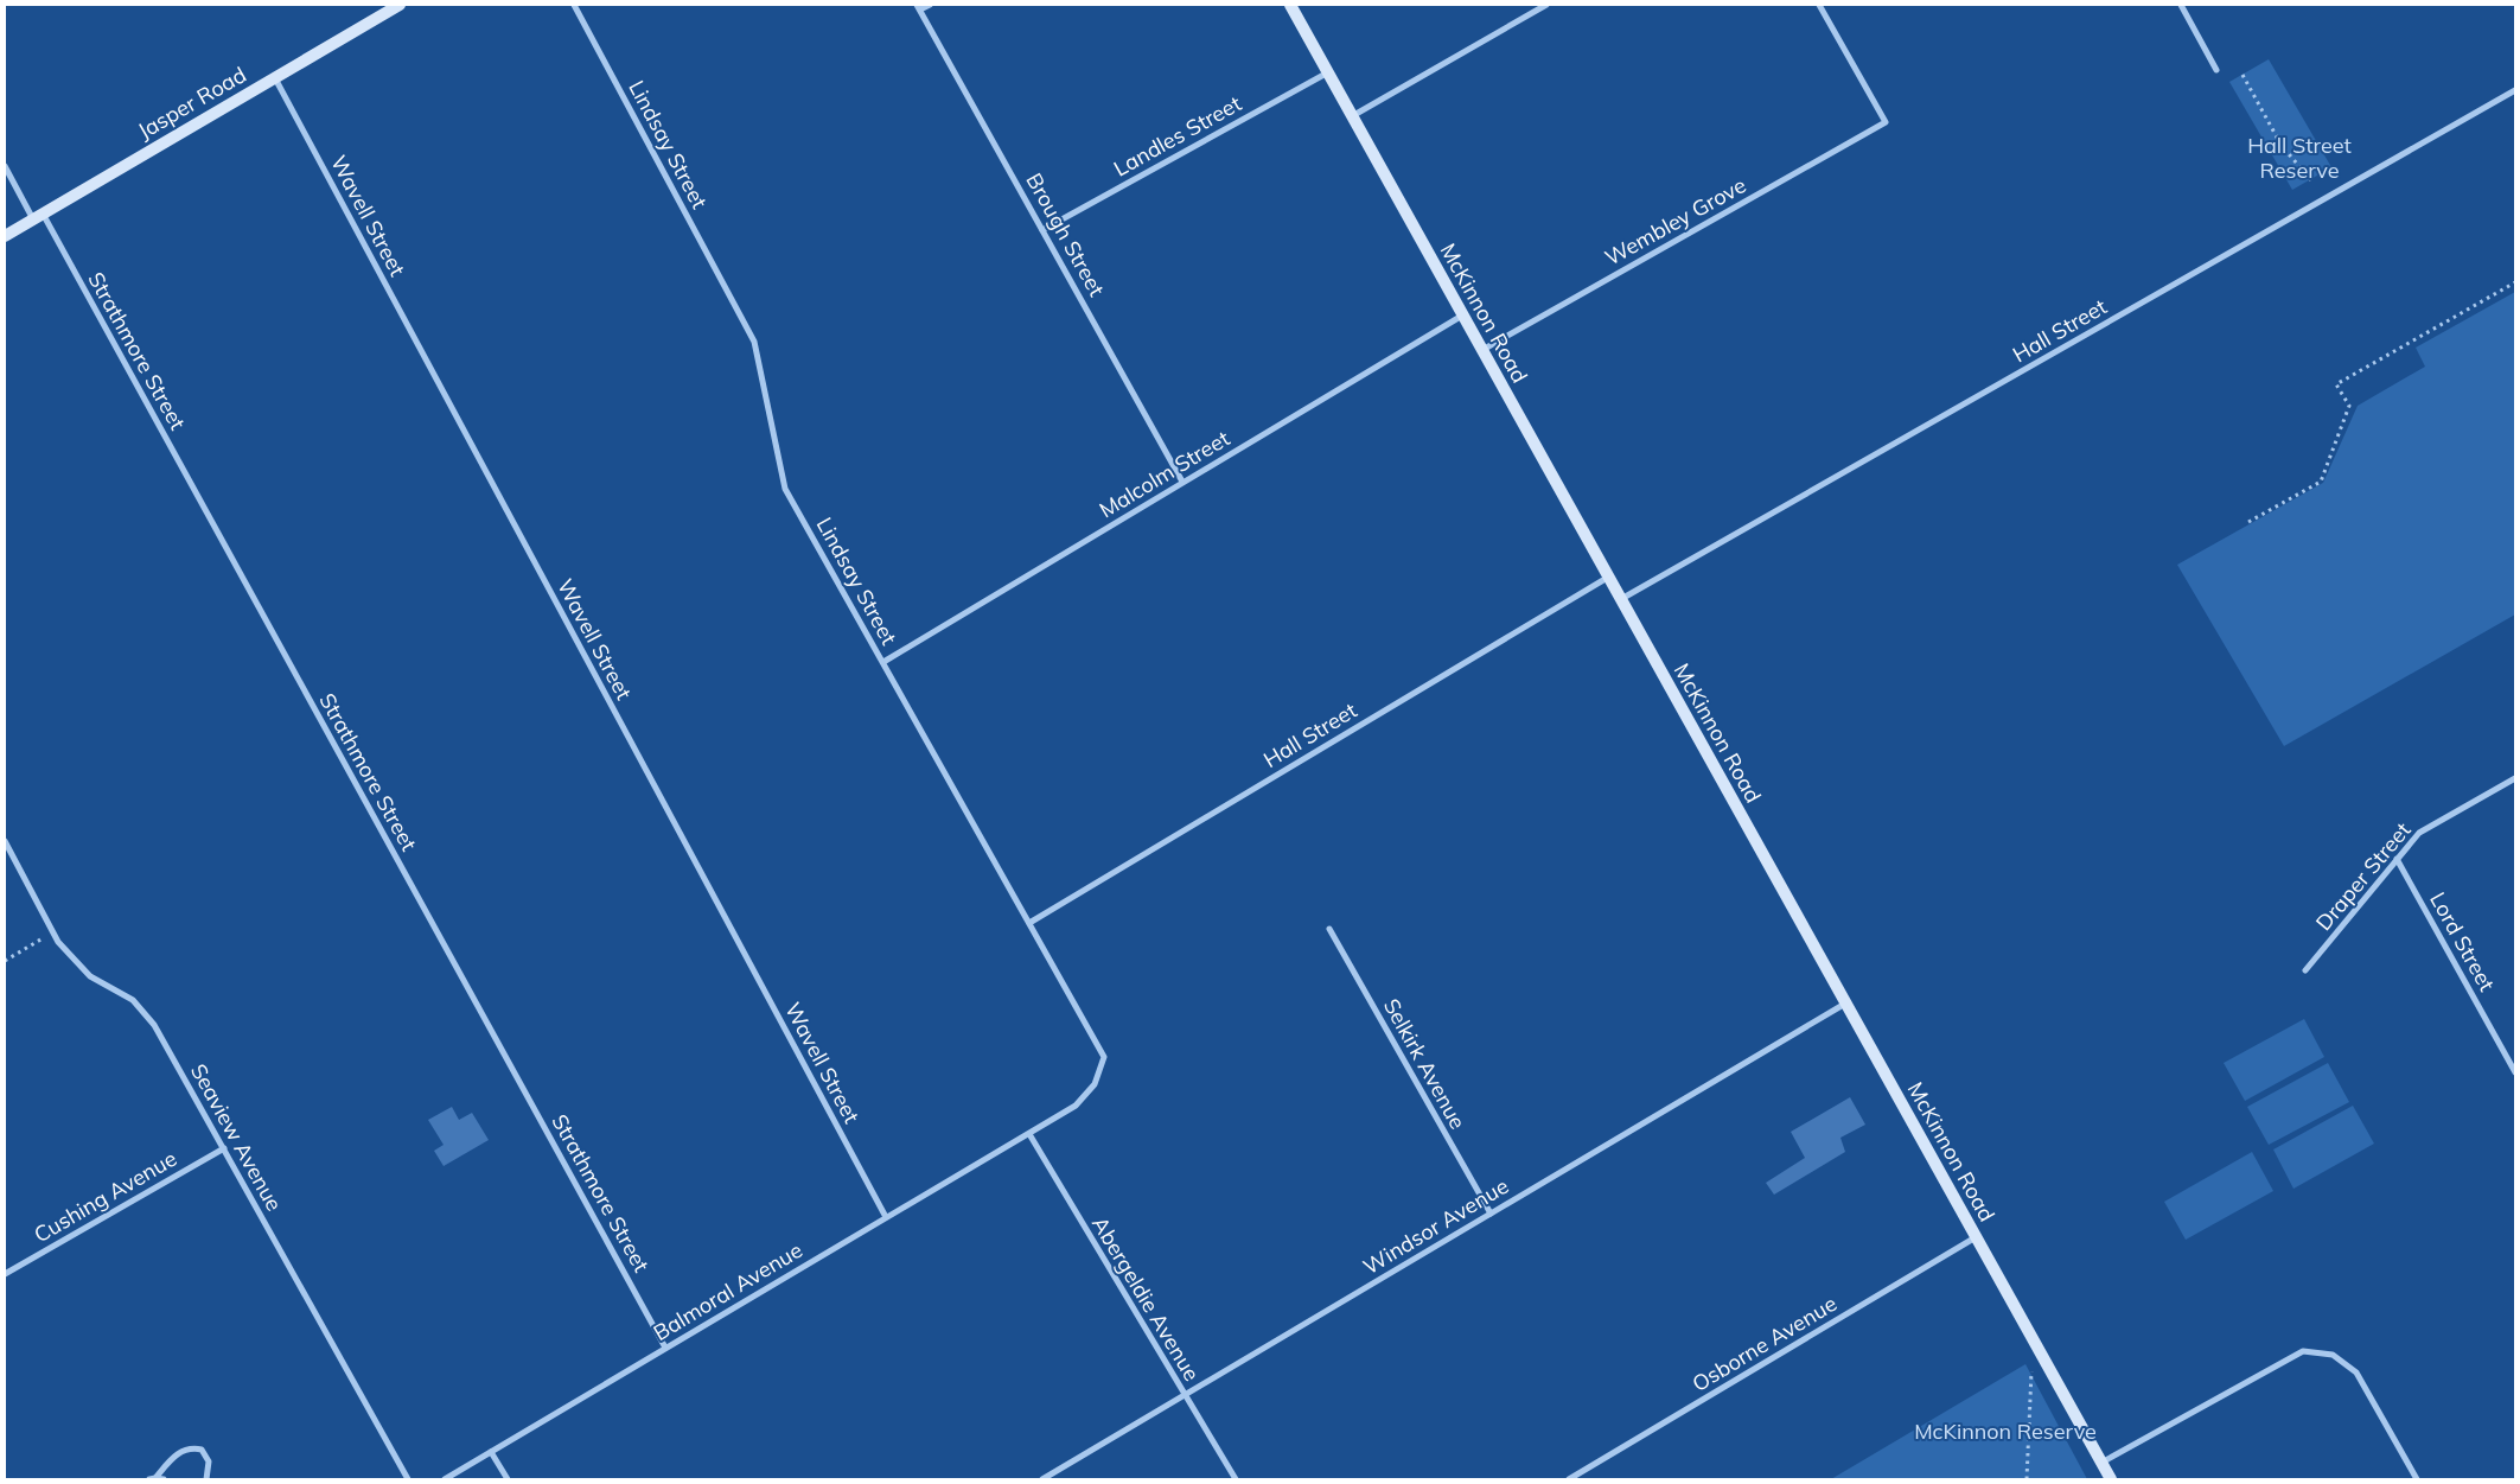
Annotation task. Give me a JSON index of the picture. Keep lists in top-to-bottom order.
{
  "streets": {
    "street": [
      "Jasper Road",
      "Landles Street",
      "Lindsay Street",
      "Wavell Street",
      "Wembley Grove",
      "Brough Street",
      "McKinnon Road",
      "Hall Street",
      "Strathmore Street",
      "Malcolm Street",
      "Draper Street",
      "Lord Street",
      "Selkirk Avenue",
      "Seaview Avenue",
      "Cushing Avenue",
      "Windsor Avenue",
      "Balmoral Avenue",
      "Abergeldie Avenue",
      "Osborne Avenue"
    ]
  },
  "crossings": [
    ["Jasper Road", "Wavell Street"],
    ["Jasper Road", "Strathmore Street"],
    ["Landles Street", "Brough Street"],
    ["Landles Street", "McKinnon Road"],
    ["Lindsay Street", "Hall Street"],
    ["Lindsay Street", "Malcolm Street"],
    ["Lindsay Street", "Balmoral Avenue"],
    ["Lindsay Street", "Abergeldie Avenue"],
    ["Wavell Street", "Balmoral Avenue"],
    ["Wembley Grove", "McKinnon Road"],
    ["Brough Street", "Malcolm Street"],
    ["McKinnon Road", "Hall Street"],
    ["McKinnon Road", "Malcolm Street"],
    ["McKinnon Road", "Windsor Avenue"],
    ["McKinnon Road", "Osborne Avenue"],
    ["Strathmore Street", "Balmoral Avenue"],
    ["Draper Street", "Lord Street"],
    ["Selkirk Avenue", "Windsor Avenue"],
    ["Seaview Avenue", "Cushing Avenue"],
    ["Windsor Avenue", "Abergeldie Avenue"],
    ["Balmoral Avenue", "Abergeldie Avenue"]
  ],
  "parks": ["Hall Street Reserve", "McKinnon Reserve"]
}
